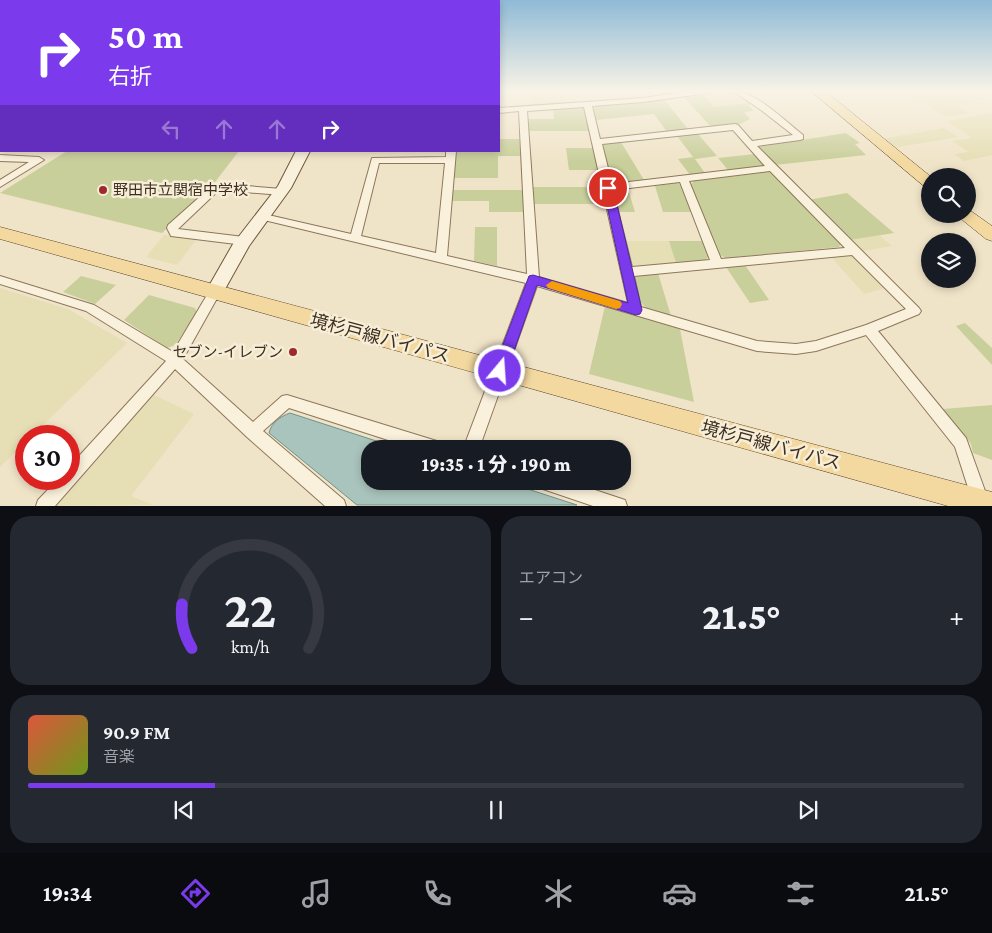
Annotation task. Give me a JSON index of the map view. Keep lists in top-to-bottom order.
{
  "streets": {
    "main road": ["境杉戸線バイパス"]
  },
  "places": ["野田市立関宿中学校", "セブン-イレブン"],
  "page": {
    "turn": ["50 m", "右折"],
    "limit": "30",
    "trip": "19:35 · 1 分 · 190 m",
    "tile": "エアコン",
    "heat": ["−", "21.5°", "+"],
    "song": ["90.9 FM", "音楽"],
    "tabs": ["19:34", "21.5°"],
    "gauge": ["22", "km/h"]
  }
}
